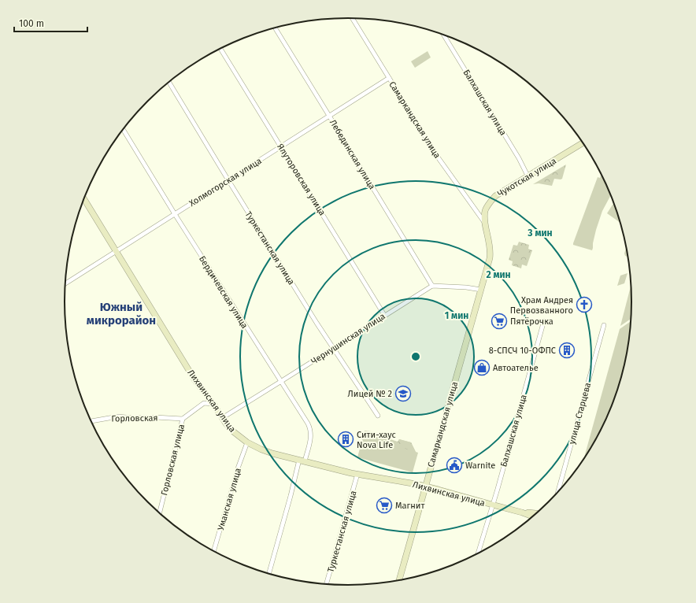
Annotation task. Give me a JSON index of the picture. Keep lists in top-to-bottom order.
{
  "streets": {
    "main road": ["Самаркандская улица", "Чукотская улица", "Лихвинская улица"],
    "street": [
      "Балхашская улица",
      "Лебединская улица",
      "Ялуторовская улица",
      "Холмогорская улица",
      "Туркестанская улица",
      "Бердичевская улица",
      "Чернушинская улица",
      "улица Старцева",
      "Горловская",
      "Горловская улица",
      "Уманская улица"
    ]
  },
  "crossings": [
    ["Балхашская улица", "Чукотская улица"],
    ["Балхашская улица", "Лихвинская улица"],
    ["Самаркандская улица", "Чукотская улица"],
    ["Самаркандская улица", "Холмогорская улица"],
    ["Самаркандская улица", "Лихвинская улица"],
    ["Лебединская улица", "Холмогорская улица"],
    ["Лебединская улица", "Чернушинская улица"],
    ["Ялуторовская улица", "Холмогорская улица"],
    ["Ялуторовская улица", "Чернушинская улица"],
    ["Холмогорская улица", "Туркестанская улица"],
    ["Холмогорская улица", "Бердичевская улица"],
    ["Холмогорская улица", "Лихвинская улица"],
    ["Туркестанская улица", "Чернушинская улица"],
    ["Туркестанская улица", "Лихвинская улица"],
    ["Бердичевская улица", "Чернушинская улица"],
    ["Бердичевская улица", "Лихвинская улица"],
    ["Чернушинская улица", "Лихвинская улица"],
    ["Лихвинская улица", "Горловская улица"],
    ["Лихвинская улица", "Уманская улица"],
    ["Горловская", "Горловская улица"]
  ],
  "districts": ["Южный микрорайон"],
  "places": {
    "church": ["Храм Андрея Первозванного"],
    "supermarket": ["Пятёрочка", "Магнит"],
    "building": ["8-СПСЧ 10-ОФПС", "Сити-хаус Nova Life"],
    "shop": ["Автоателье"],
    "school or university": ["Лицей № 2"],
    "public building": ["Warnite"]
  },
  "scale_bar": "100 m",
  "rings": ["3 мин", "2 мин", "1 мин"]
}
